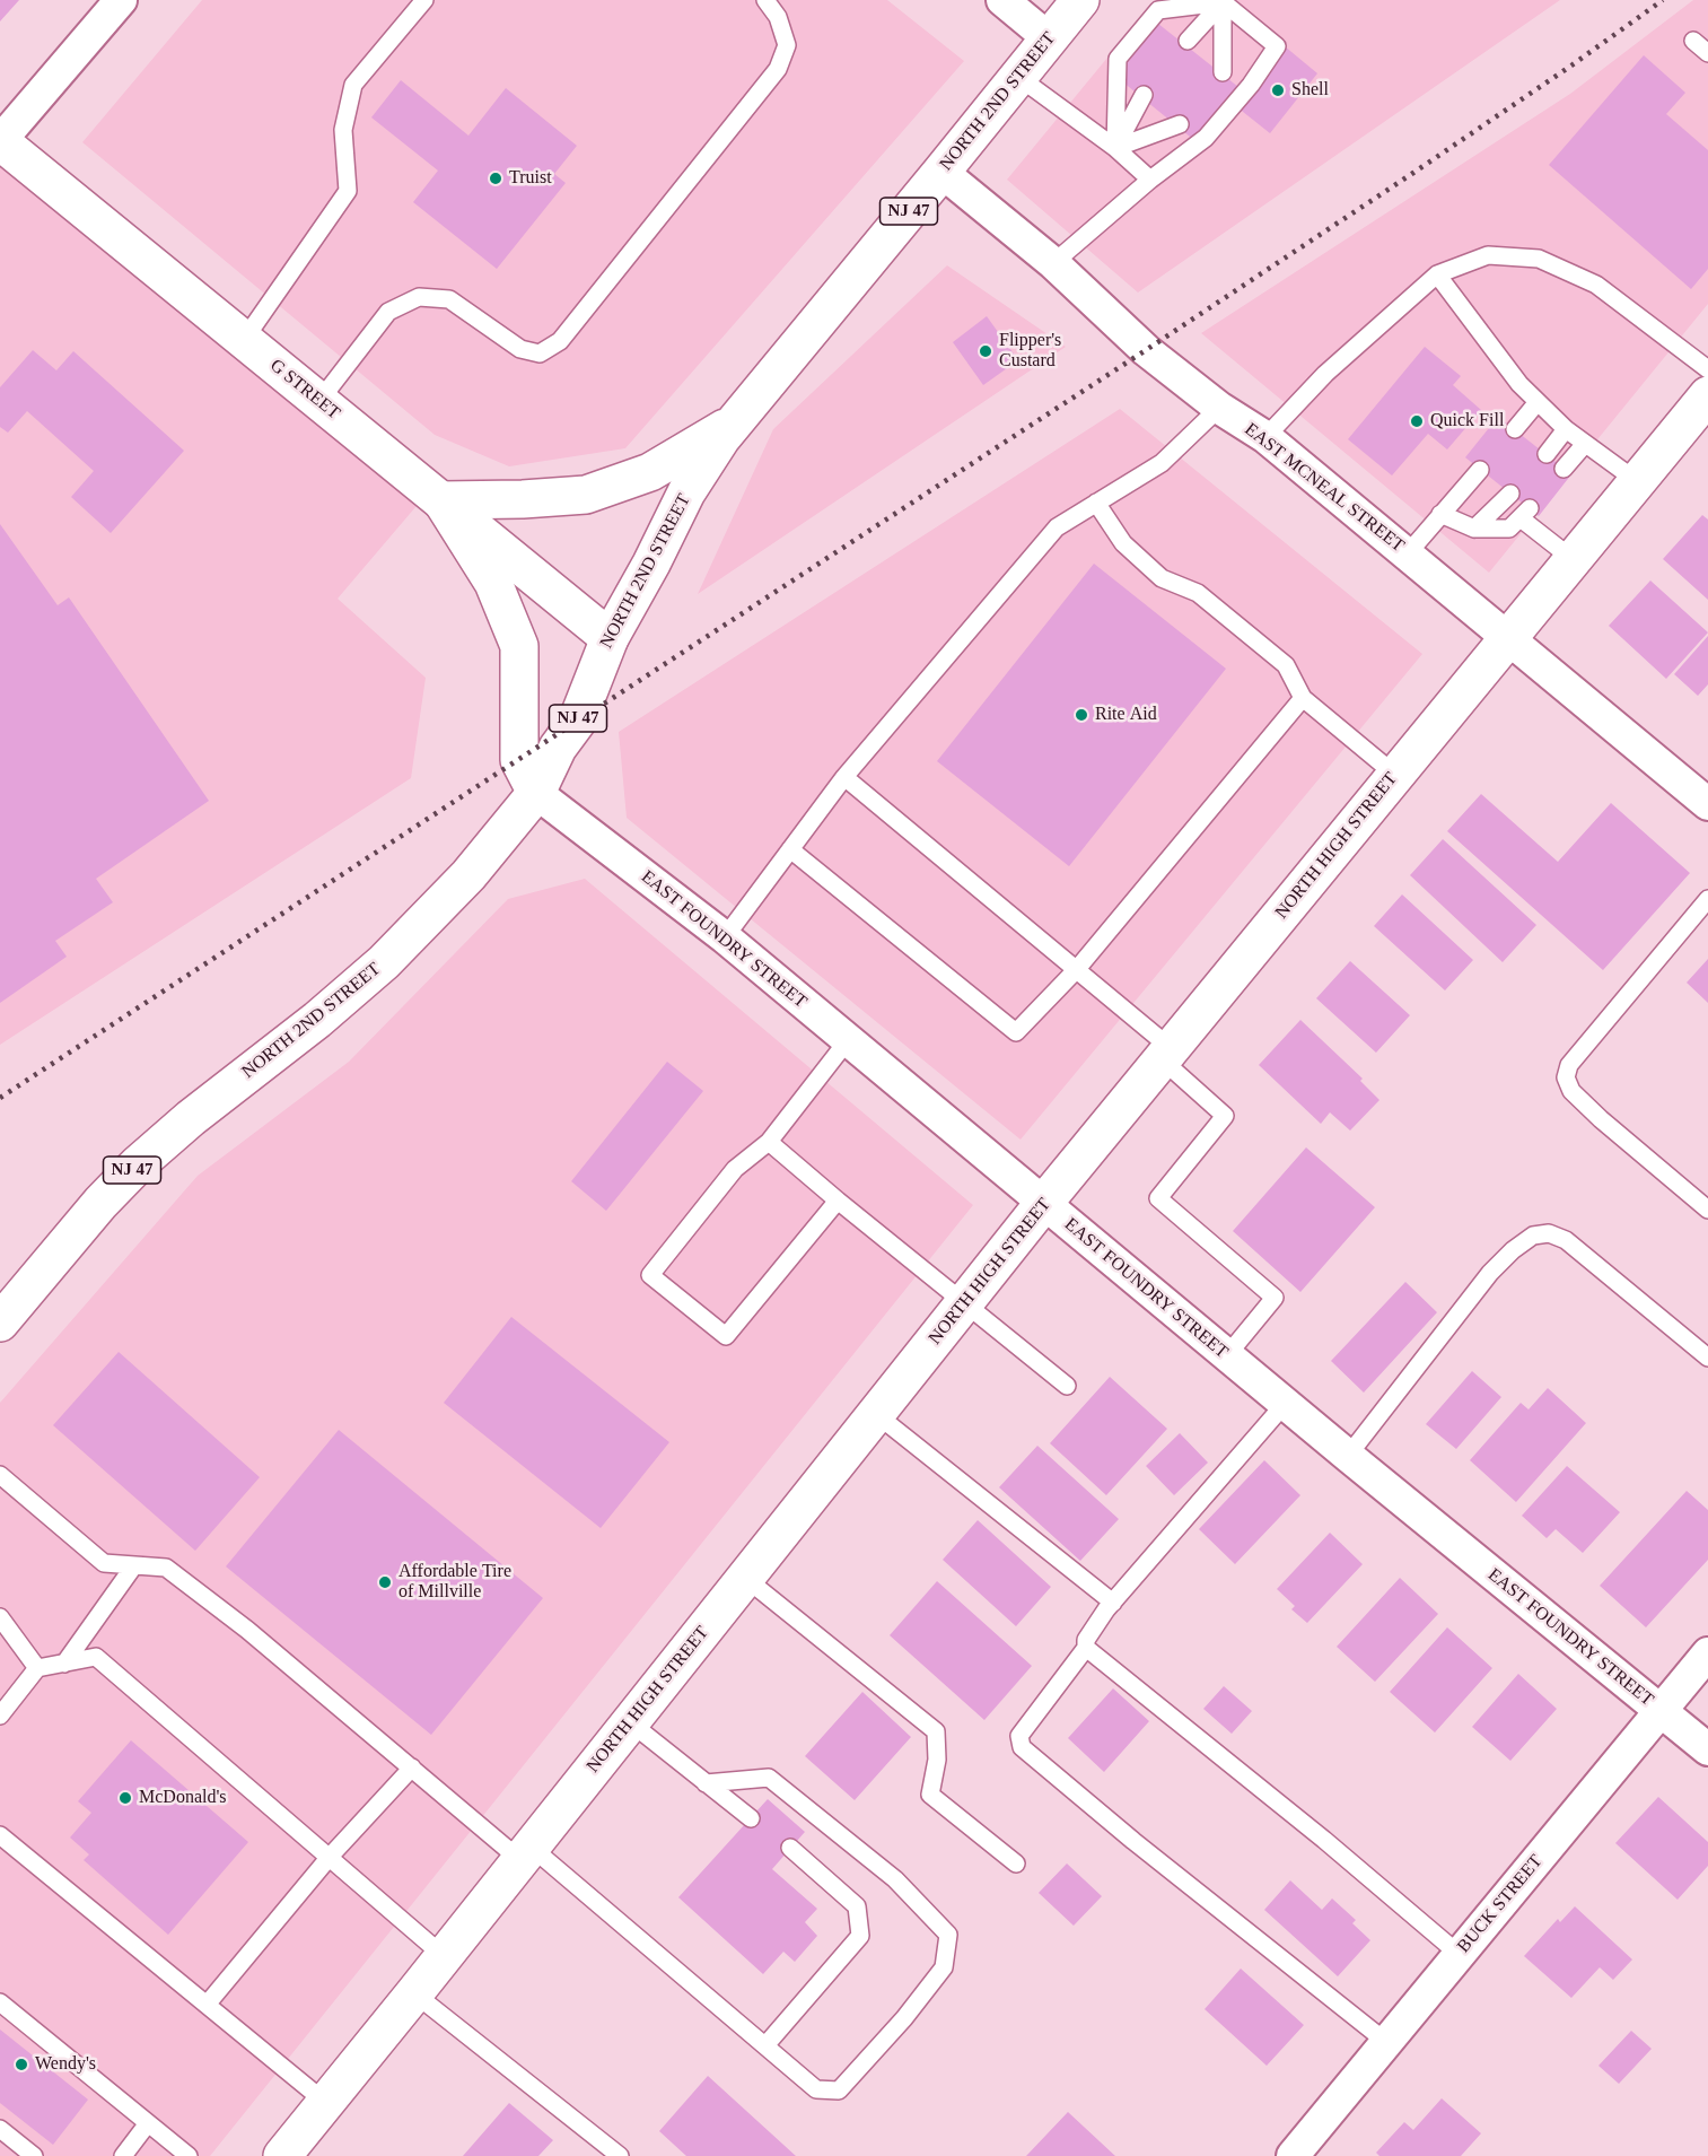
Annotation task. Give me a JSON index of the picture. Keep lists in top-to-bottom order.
{
  "streets": {
    "main road": [
      "NORTH 2ND STREET",
      "NJ 47",
      "G STREET",
      "NORTH HIGH STREET"
    ],
    "street": ["EAST MCNEAL STREET", "EAST FOUNDRY STREET", "BUCK STREET"]
  },
  "crossings": [
    ["NORTH 2ND STREET", "G STREET"],
    ["NORTH 2ND STREET", "EAST MCNEAL STREET"],
    ["NORTH 2ND STREET", "EAST FOUNDRY STREET"],
    ["EAST MCNEAL STREET", "NORTH HIGH STREET"],
    ["NORTH HIGH STREET", "EAST FOUNDRY STREET"],
    ["EAST FOUNDRY STREET", "BUCK STREET"]
  ],
  "places": [
    "Shell",
    "Truist",
    "Flipper's Custard",
    "Quick Fill",
    "Rite Aid",
    "Affordable Tire of Millville",
    "McDonald's",
    "Wendy's"
  ]
}
